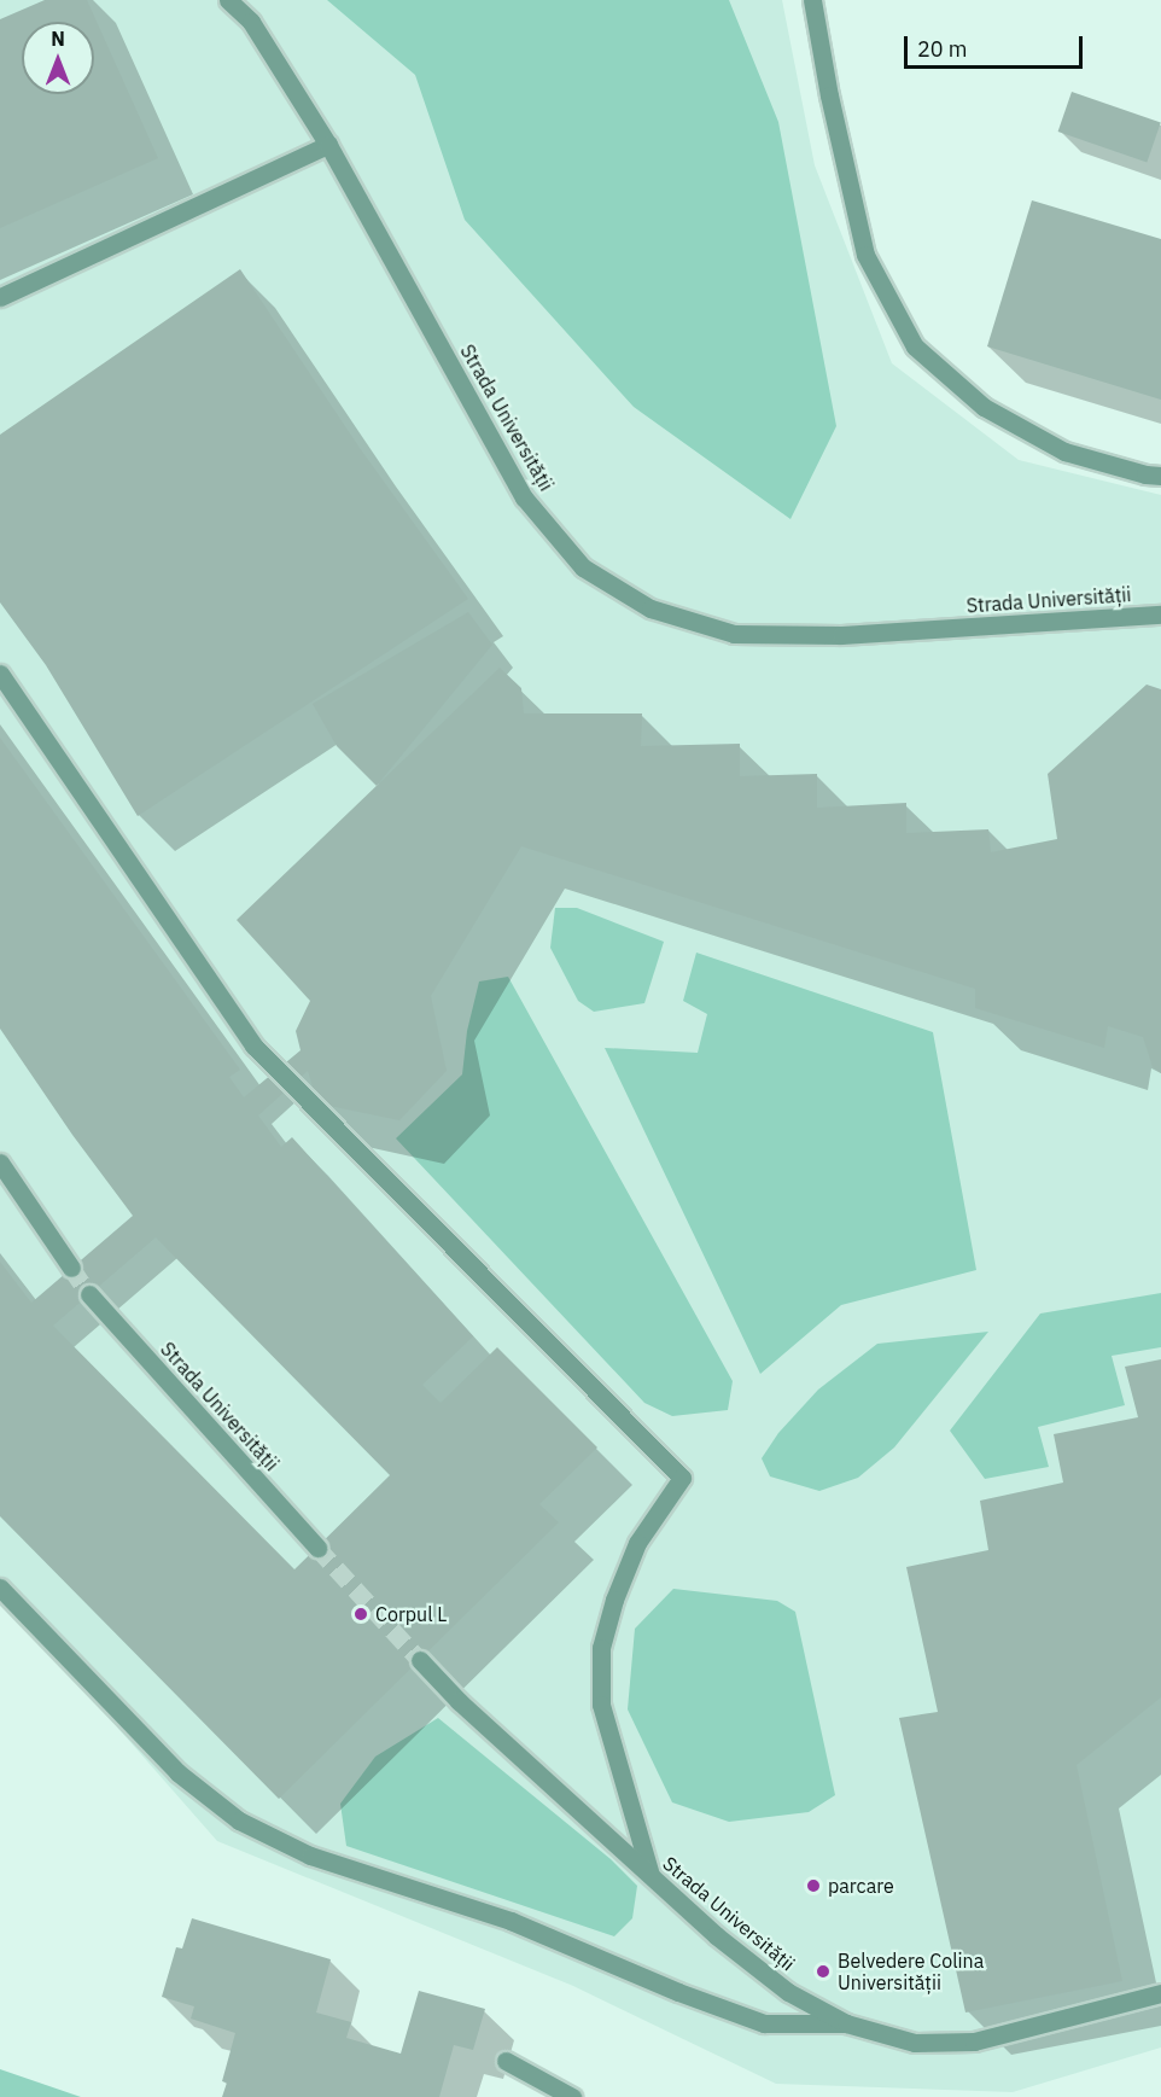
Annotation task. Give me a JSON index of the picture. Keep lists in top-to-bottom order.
{
  "streets": {
    "street": ["Strada Universității"]
  },
  "places": ["Corpul L", "parcare", "Belvedere Colina Universității"],
  "scale_bar": "20 m",
  "north": "top"
}
